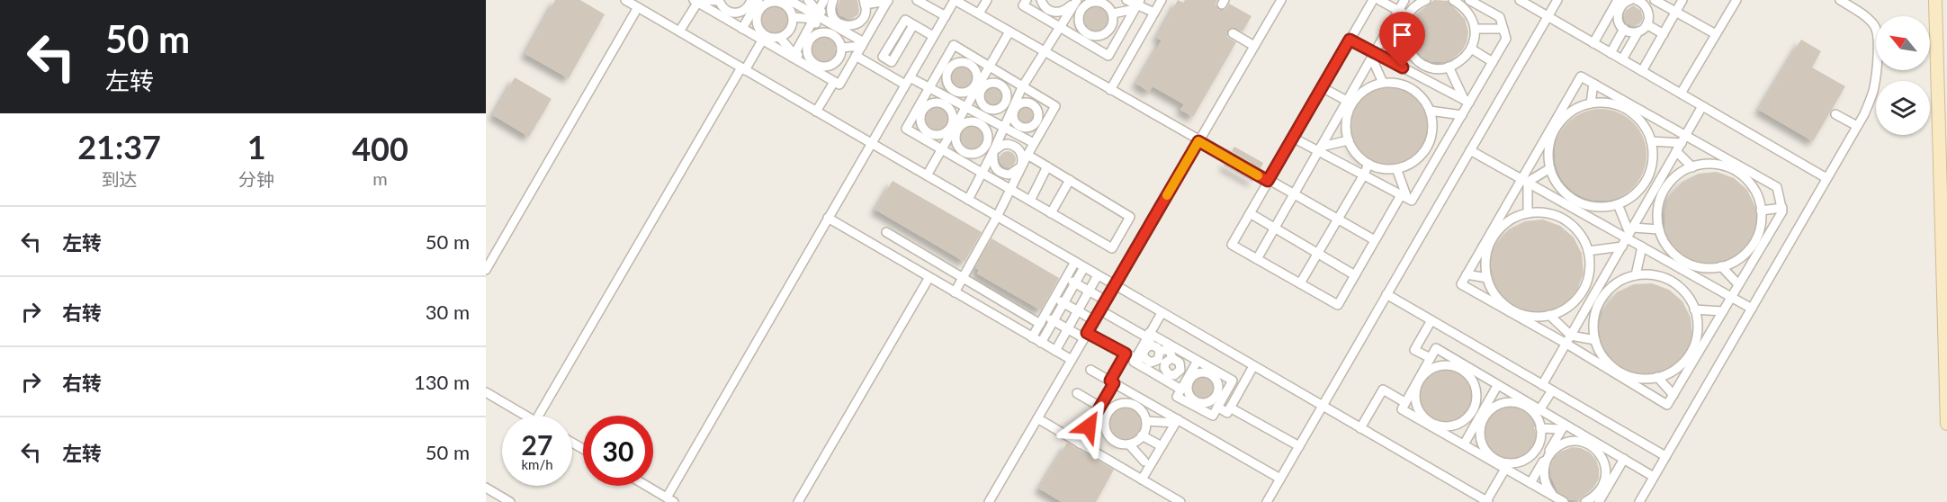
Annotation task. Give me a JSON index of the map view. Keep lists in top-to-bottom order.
{
  "north": "top left",
  "page": {
    "turn": ["50 m", "左转"],
    "eta": [
      "21:37",
      "到达",
      "1",
      "分钟",
      "400",
      "m"
    ],
    "list": [
      {
        "name": "左转",
        "value": "50 m"
      },
      {
        "name": "右转",
        "value": "30 m"
      },
      {
        "name": "右转",
        "value": "130 m"
      },
      {
        "name": "左转",
        "value": "50 m"
      }
    ],
    "speed": "27 km/h",
    "limit": "30"
  }
}
